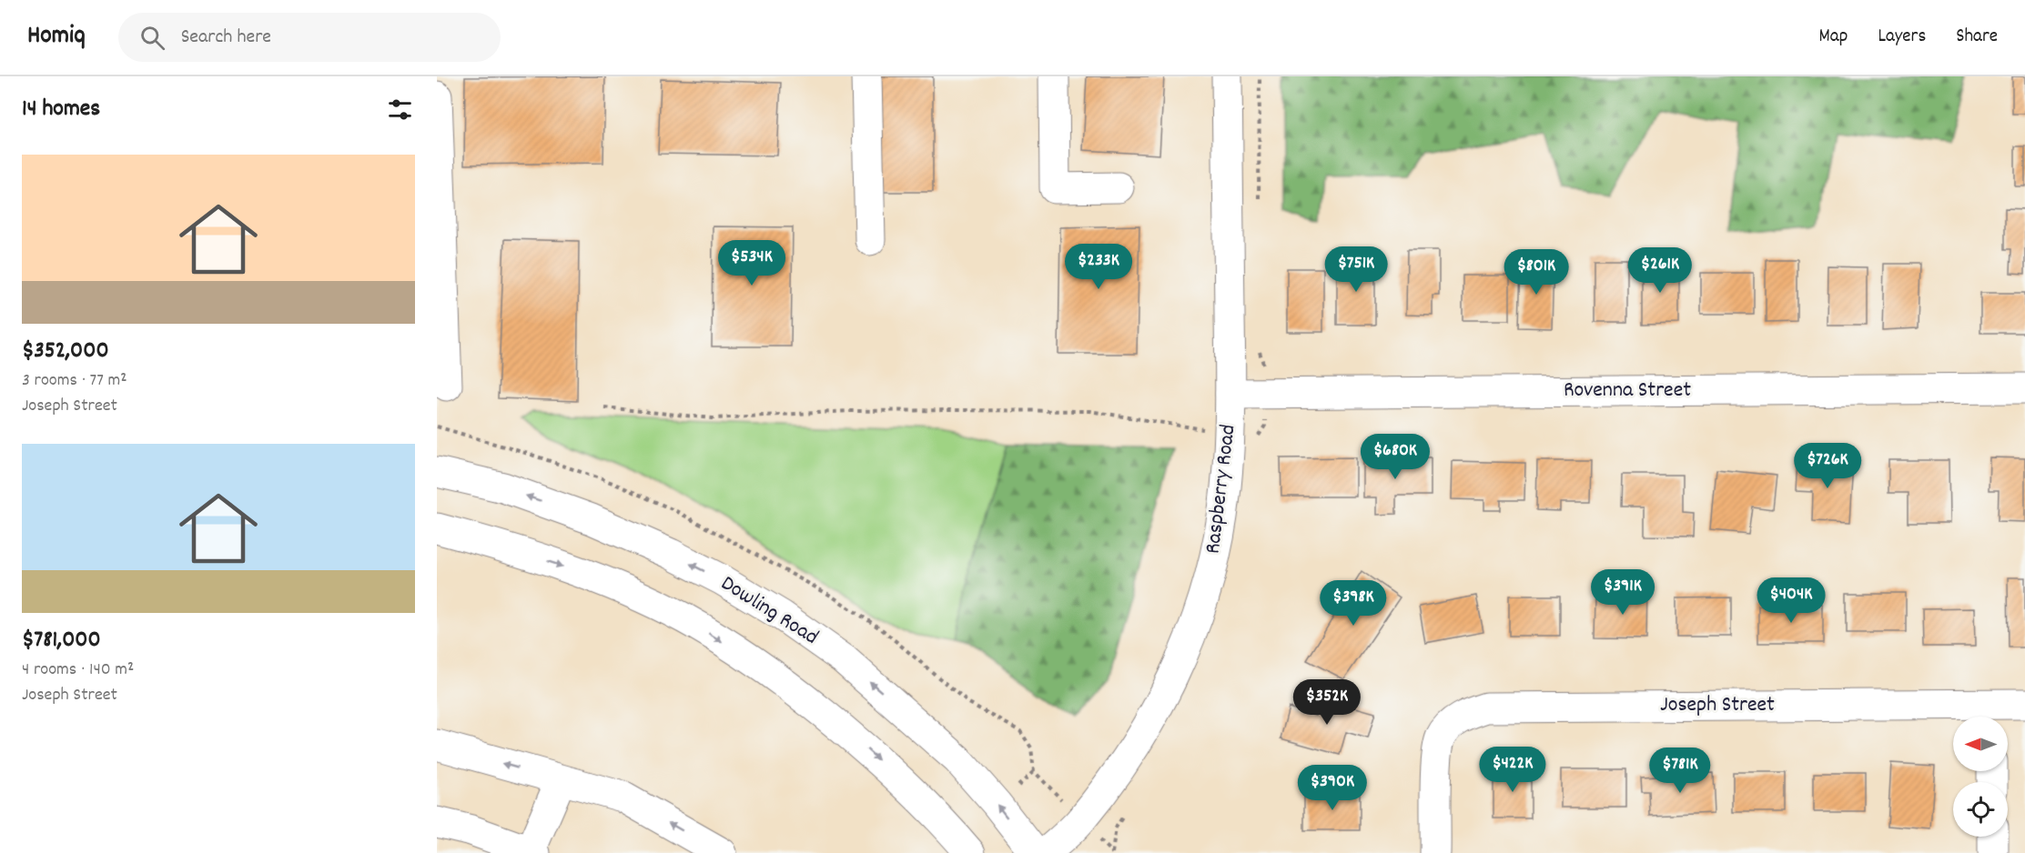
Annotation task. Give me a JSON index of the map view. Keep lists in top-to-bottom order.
{
  "streets": {
    "main road": [
      "Rovenna Street",
      "Raspberry Road",
      "Dowling Road",
      "Joseph Street"
    ]
  },
  "crossings": [
    ["Rovenna Street", "Raspberry Road"]
  ],
  "north": "left",
  "page": {
    "header": "Homiq",
    "search": "Search here",
    "nav": ["Map", "Layers", "Share"],
    "heading": "14 homes",
    "list": [
      {
        "name": "$352,000",
        "note": "3 rooms · 77 m² · Joseph Street"
      },
      {
        "name": "$781,000",
        "note": "4 rooms · 140 m² · Joseph Street"
      }
    ],
    "price": [
      "$534K",
      "$233K",
      "$751K",
      "$261K",
      "$801K",
      "$680K",
      "$726K",
      "$391K",
      "$404K",
      "$398K",
      "$352K",
      "$422K",
      "$781K",
      "$390K"
    ]
  }
}
